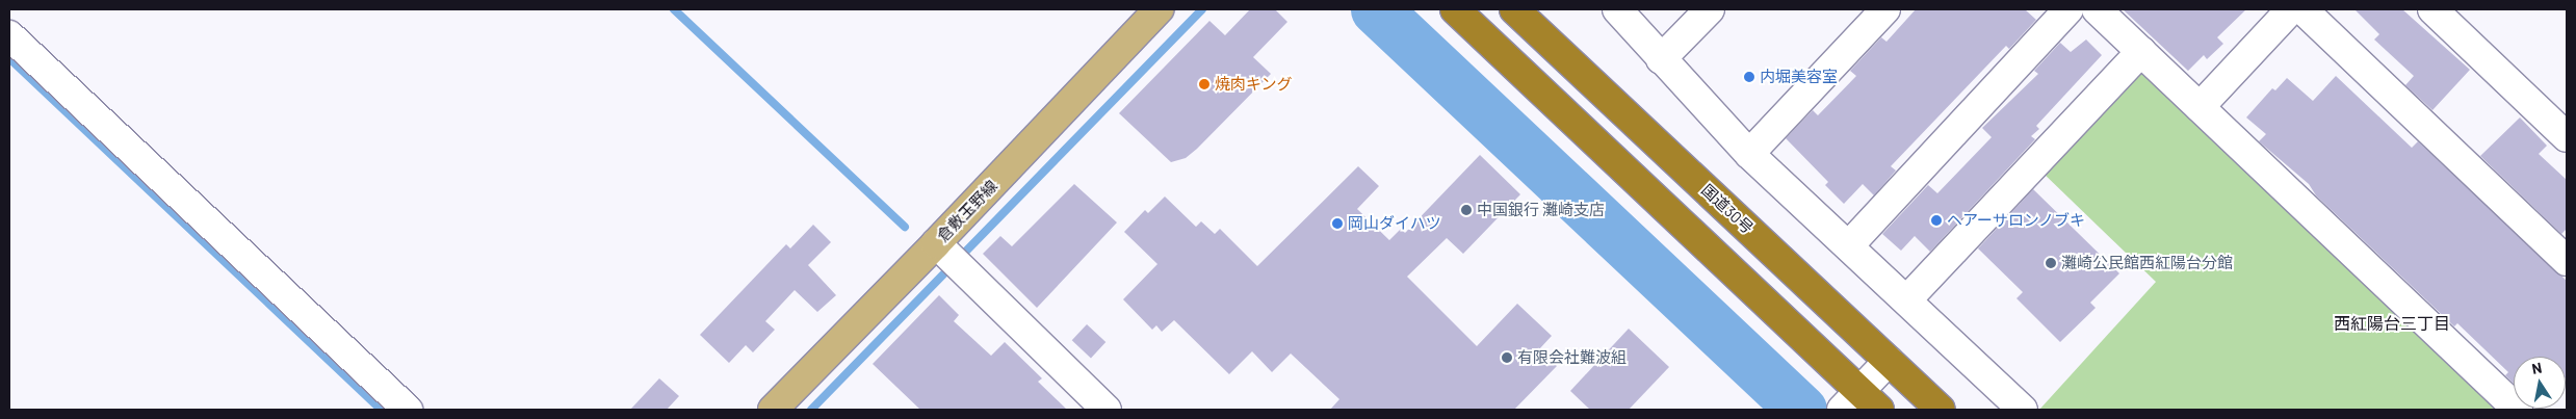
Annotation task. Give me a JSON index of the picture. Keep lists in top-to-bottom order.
{
  "streets": {
    "highway": ["国道30号"],
    "main road": ["倉敷玉野線"]
  },
  "districts": ["西紅陽台三丁目"],
  "places": [
    "内堀美容室",
    "焼肉キング",
    "中国銀行 灘崎支店",
    "ヘアーサロンノブキ",
    "岡山ダイハツ",
    "灘崎公民館西紅陽台分館",
    "有限会社難波組"
  ],
  "north": "top"
}
